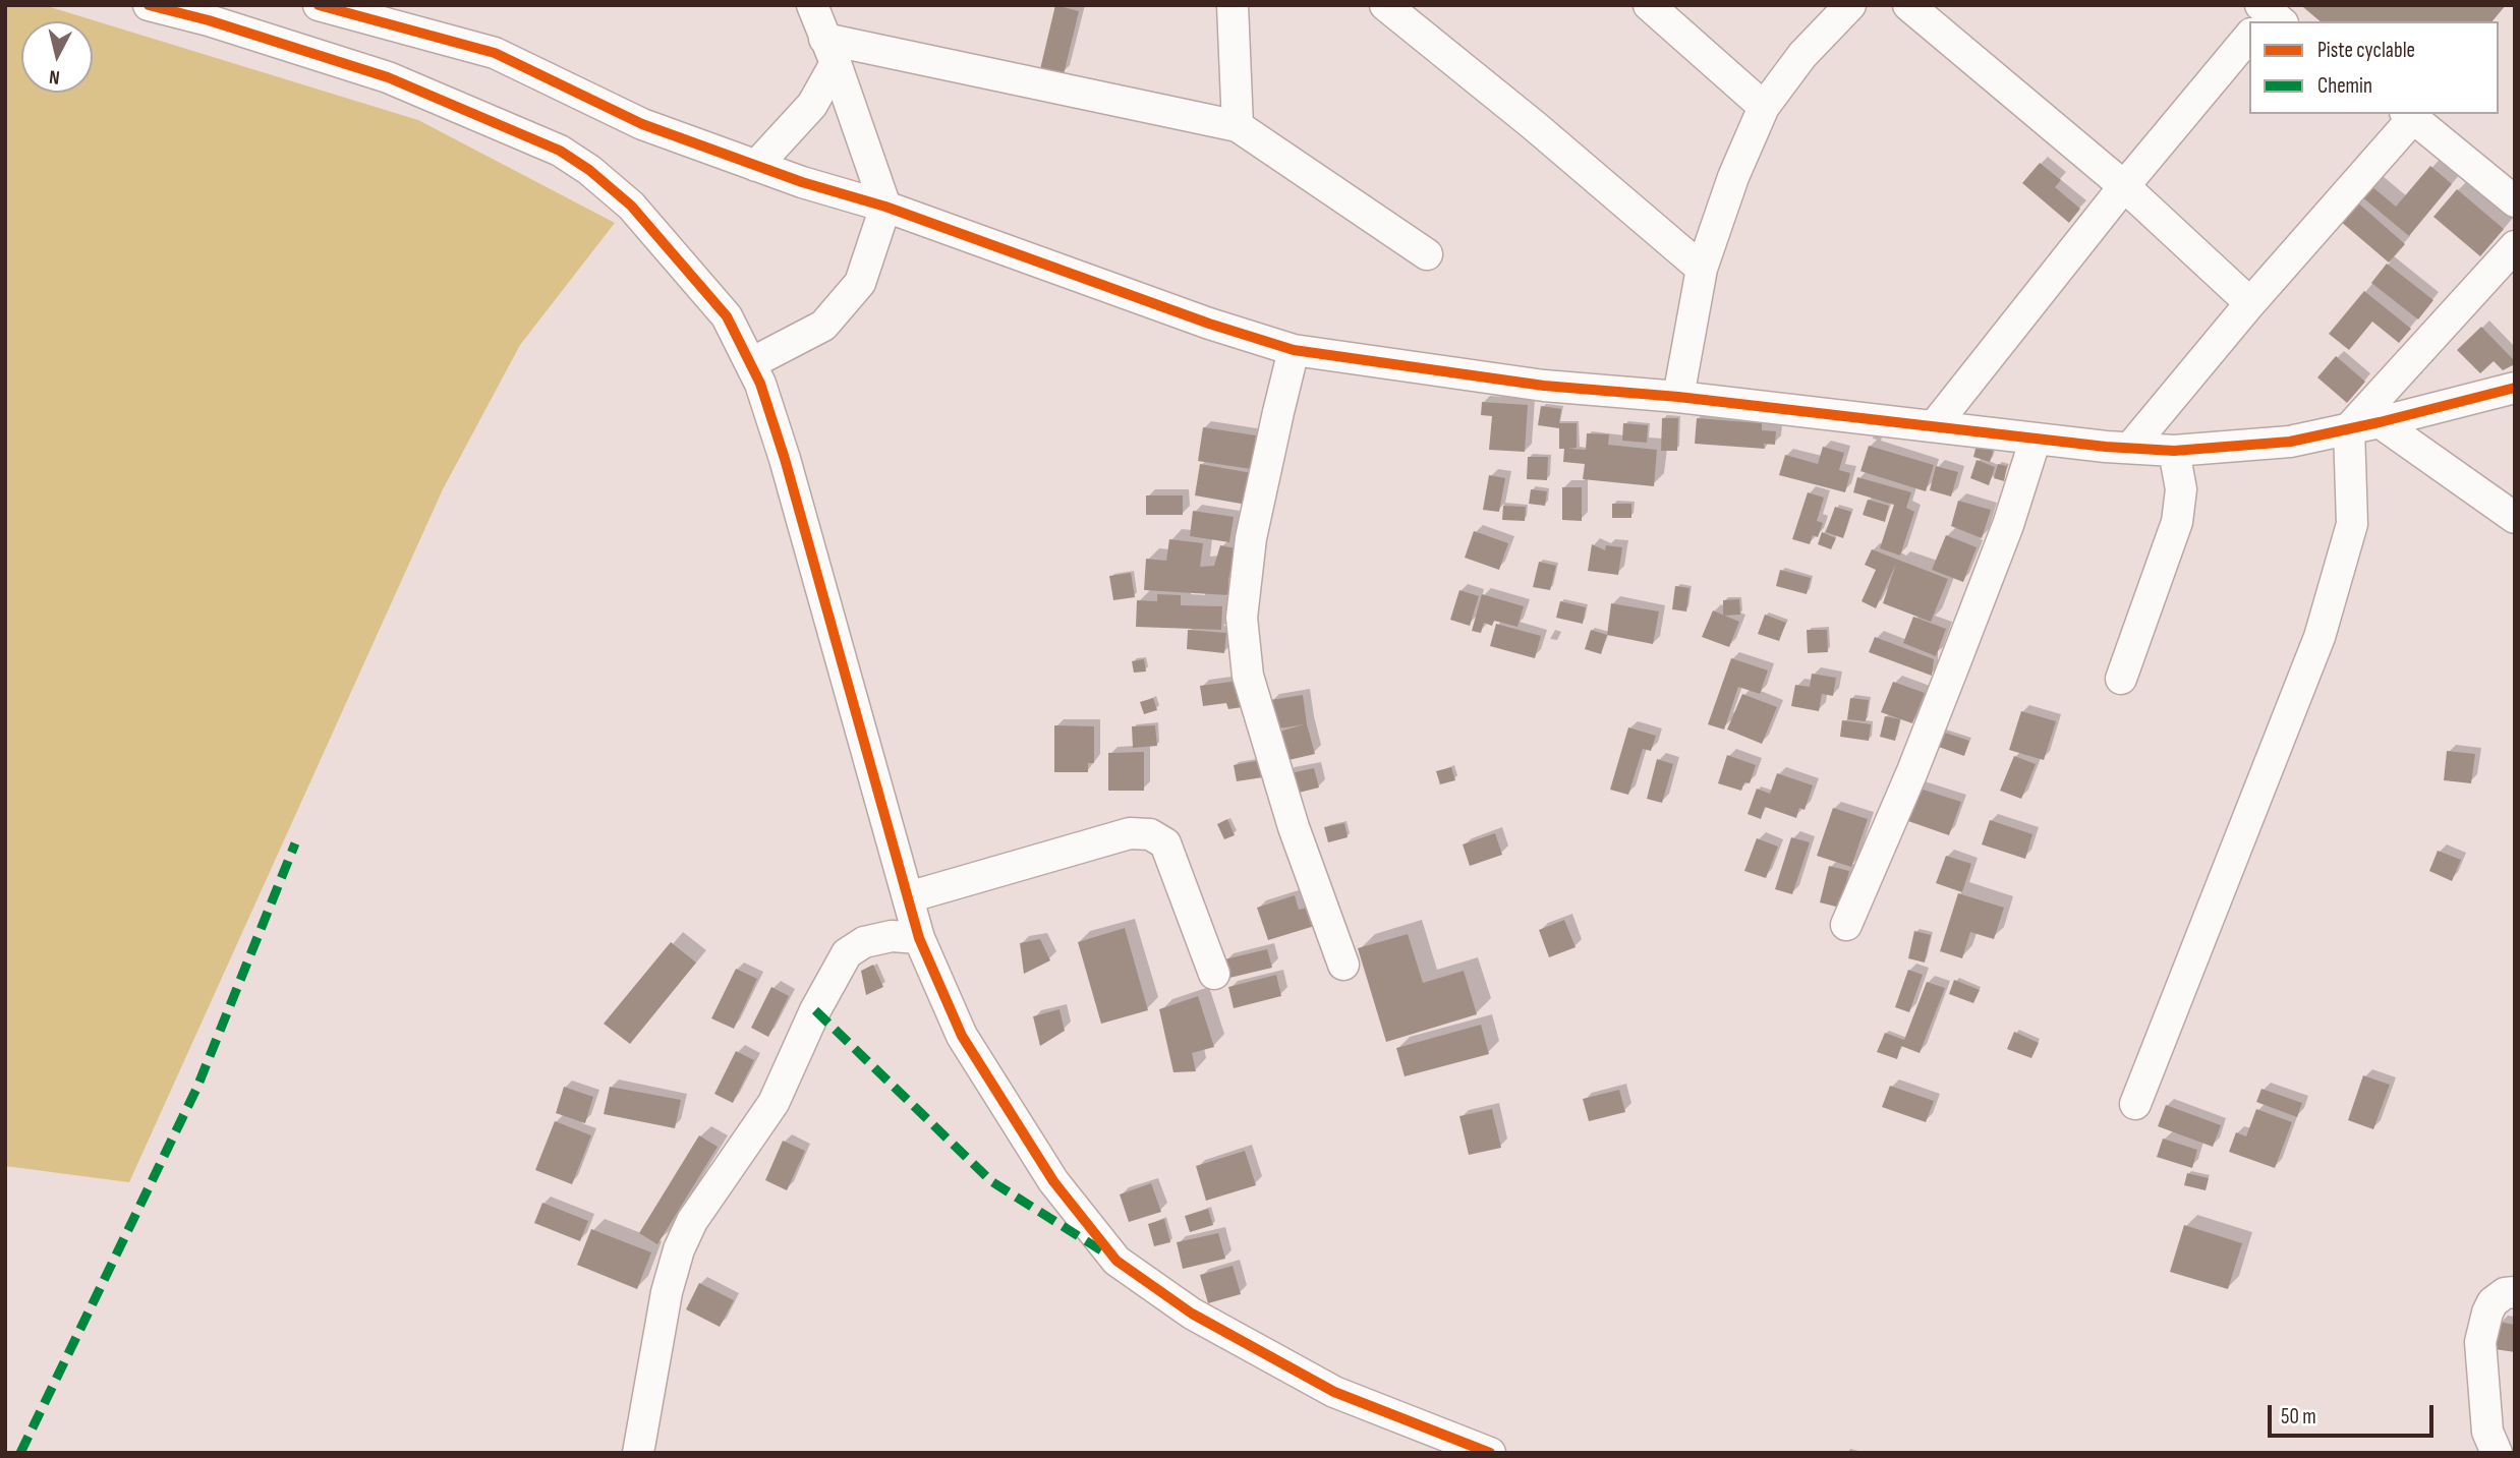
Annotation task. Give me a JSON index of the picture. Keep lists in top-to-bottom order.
{
  "legend": ["Piste cyclable", "Chemin"],
  "scale_bar": "50 m",
  "north": "bottom"
}
